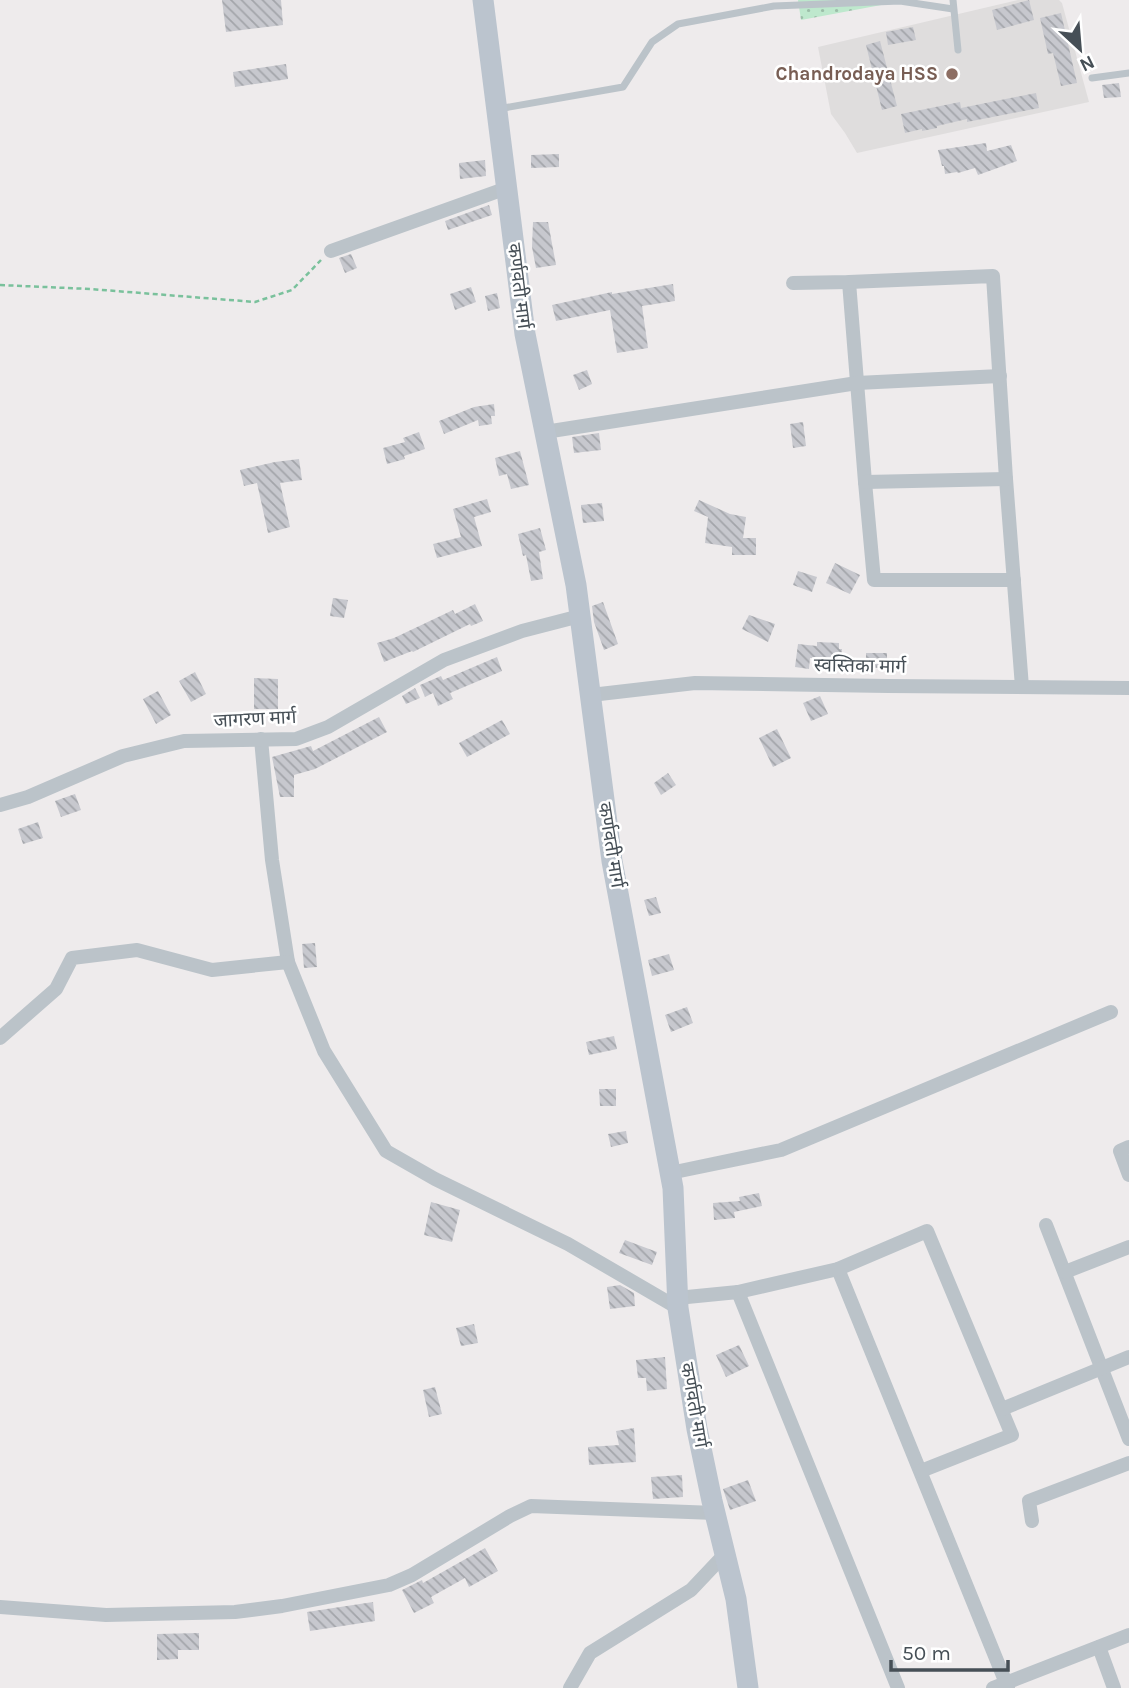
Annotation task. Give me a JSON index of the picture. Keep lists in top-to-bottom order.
{
  "streets": {
    "main road": ["कर्णवती मार्ग"],
    "street": ["स्वस्तिका मार्ग", "जागरण मार्ग"]
  },
  "crossings": [
    ["कर्णवती मार्ग", "स्वस्तिका मार्ग"],
    ["कर्णवती मार्ग", "जागरण मार्ग"]
  ],
  "places": ["Chandrodaya HSS"],
  "scale_bar": "50 m",
  "north": "bottom right"
}
